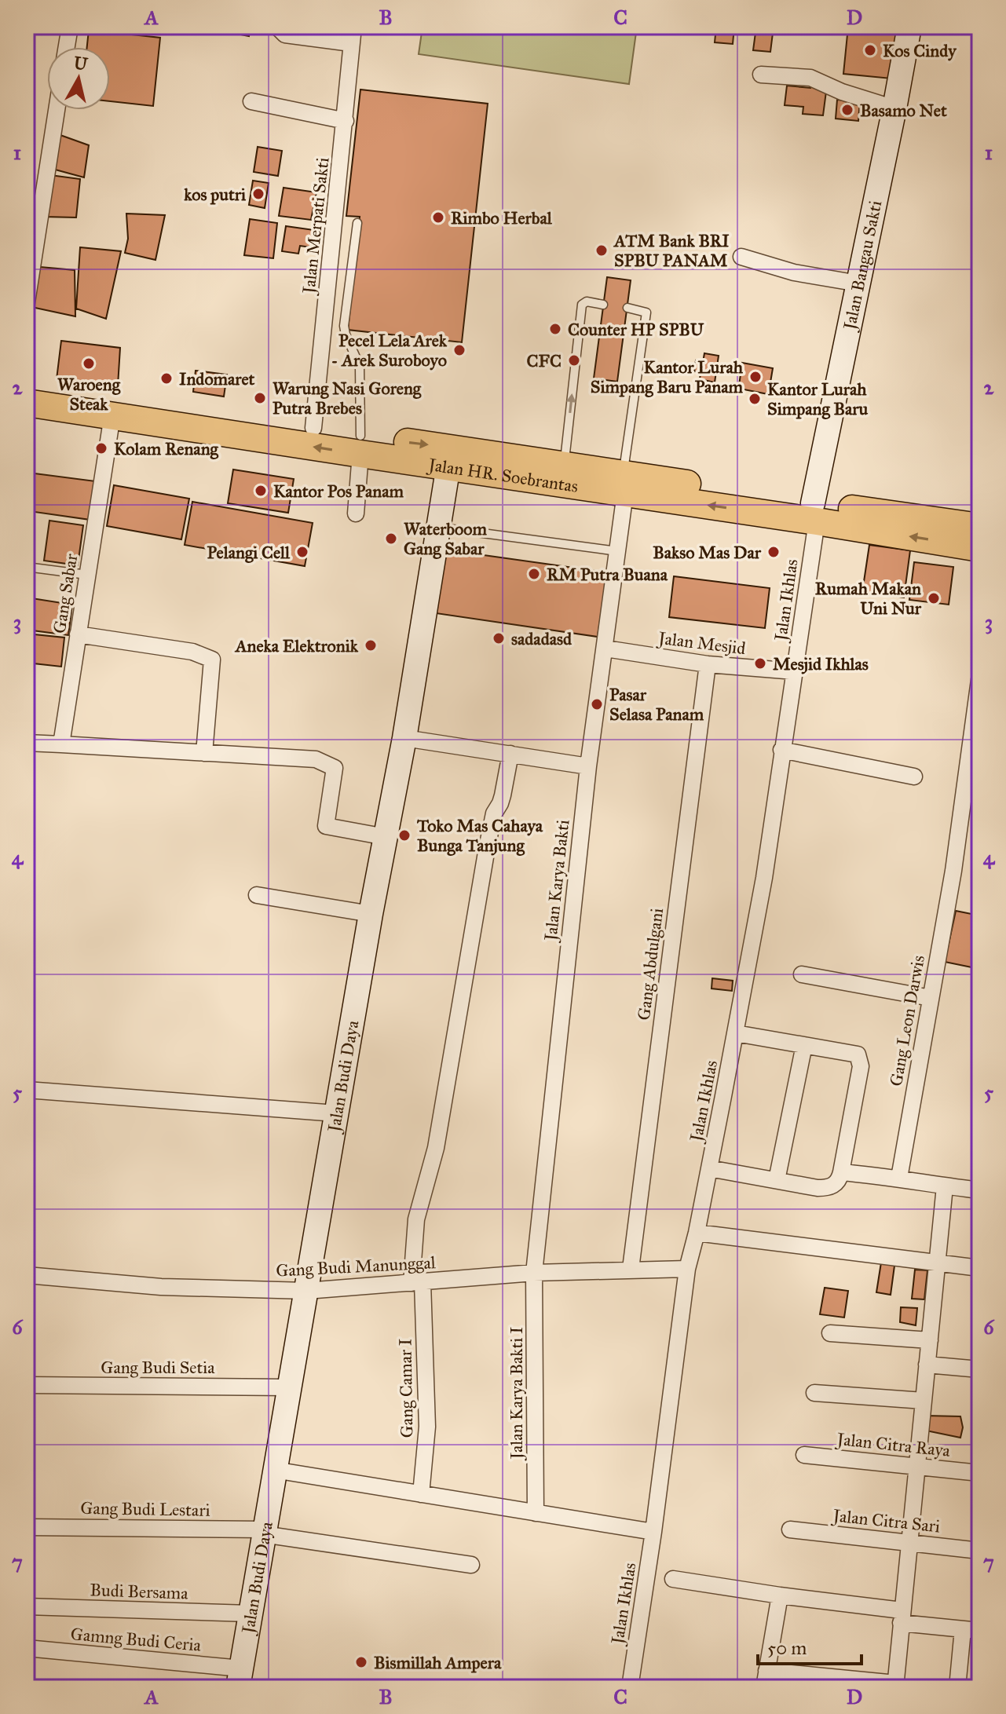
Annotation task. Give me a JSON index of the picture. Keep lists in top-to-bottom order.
{
  "streets": {
    "main road": ["Jalan HR. Soebrantas"],
    "street": [
      "Jalan Merpati Sakti",
      "Jalan Bangau Sakti",
      "Gang Sabar",
      "Jalan Ikhlas",
      "Jalan Mesjid",
      "Jalan Karya Bakti",
      "Gang Abdulgani",
      "Gang Leon Darwis",
      "Jalan Budi Daya",
      "Gang Budi Manunggal",
      "Gang Budi Setia",
      "Gang Camar I",
      "Jalan Karya Bakti I",
      "Jalan Citra Raya",
      "Gang Budi Lestari",
      "Jalan Citra Sari",
      "Budi Bersama",
      "Gamng Budi Ceria"
    ]
  },
  "crossings": [
    ["Jalan Merpati Sakti", "Jalan HR. Soebrantas"],
    ["Jalan Bangau Sakti", "Jalan HR. Soebrantas"],
    ["Jalan Bangau Sakti", "Jalan Ikhlas"],
    ["Jalan HR. Soebrantas", "Gang Sabar"],
    ["Jalan HR. Soebrantas", "Jalan Ikhlas"],
    ["Jalan HR. Soebrantas", "Jalan Karya Bakti"],
    ["Jalan HR. Soebrantas", "Jalan Budi Daya"],
    ["Jalan Ikhlas", "Jalan Mesjid"],
    ["Jalan Ikhlas", "Gang Budi Manunggal"],
    ["Jalan Mesjid", "Jalan Karya Bakti"],
    ["Jalan Mesjid", "Gang Abdulgani"],
    ["Jalan Karya Bakti", "Gang Budi Manunggal"],
    ["Jalan Karya Bakti", "Jalan Karya Bakti I"],
    ["Gang Abdulgani", "Gang Budi Manunggal"],
    ["Jalan Budi Daya", "Gang Budi Manunggal"],
    ["Jalan Budi Daya", "Gang Budi Setia"],
    ["Jalan Budi Daya", "Gang Budi Lestari"],
    ["Jalan Budi Daya", "Budi Bersama"],
    ["Jalan Budi Daya", "Gamng Budi Ceria"],
    ["Gang Budi Manunggal", "Gang Camar I"],
    ["Gang Budi Manunggal", "Jalan Karya Bakti I"]
  ],
  "places": [
    "Kos Cindy",
    "Basamo Net",
    "kos putri",
    "Rimbo Herbal",
    "ATM Bank BRI SPBU PANAM",
    "Counter HP SPBU",
    "Pecel Lela Arek - Arek Suroboyo",
    "CFC",
    "Waroeng Steak",
    "Kantor Lurah Simpang Baru Panam",
    "Indomaret",
    "Warung Nasi Goreng Putra Brebes",
    "Kantor Lurah Simpang Baru",
    "Kolam Renang",
    "Kantor Pos Panam",
    "Waterboom Gang Sabar",
    "Pelangi Cell",
    "Bakso Mas Dar",
    "RM Putra Buana",
    "Rumah Makan Uni Nur",
    "sadadasd",
    "Aneka Elektronik",
    "Mesjid Ikhlas",
    "Pasar Selasa Panam",
    "Toko Mas Cahaya Bunga Tanjung",
    "Bismillah Ampera"
  ],
  "scale_bar": "50 m",
  "north": "top",
  "grid": {
    "columns": [
      "A",
      "B",
      "C",
      "D"
    ],
    "rows": [
      "1",
      "2",
      "3",
      "4",
      "5",
      "6",
      "7"
    ]
  }
}
